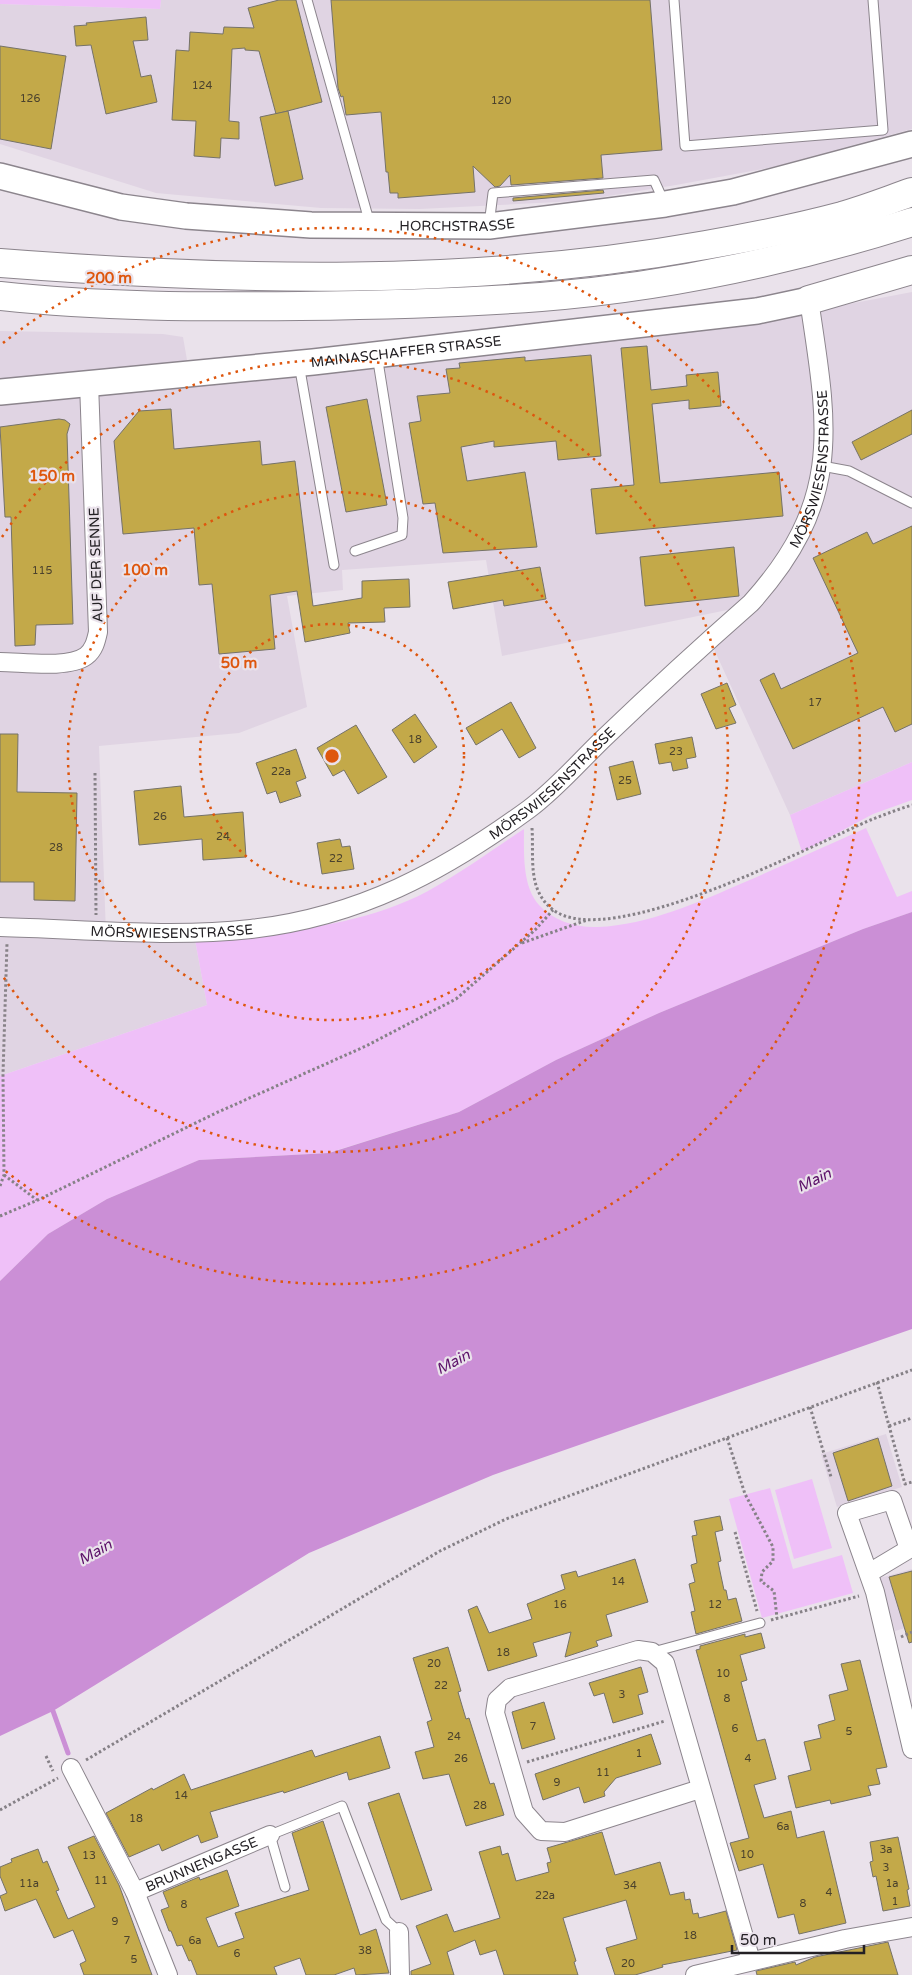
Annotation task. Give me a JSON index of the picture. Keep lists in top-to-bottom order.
{
  "streets": {
    "street": [
      "HORCHSTRASSE",
      "MAINASCHAFFER STRASSE",
      "MÖRSWIESENSTRASSE",
      "AUF DER SENNE",
      "BRUNNENGASSE"
    ]
  },
  "crossings": [
    ["MAINASCHAFFER STRASSE", "MÖRSWIESENSTRASSE"],
    ["MAINASCHAFFER STRASSE", "AUF DER SENNE"]
  ],
  "water": ["Main"],
  "house_numbers": [
    "124",
    "126",
    "120",
    "115",
    "17",
    "18",
    "23",
    "22a",
    "25",
    "26",
    "24",
    "28",
    "22",
    "14",
    "16",
    "12",
    "18",
    "20",
    "10",
    "22",
    "3",
    "8",
    "7",
    "6",
    "5",
    "24",
    "1",
    "26",
    "4",
    "11",
    "9",
    "14",
    "28",
    "18",
    "6a",
    "3a",
    "10",
    "13",
    "3",
    "11",
    "11a",
    "1a",
    "34",
    "4",
    "22a",
    "1",
    "8",
    "8",
    "9",
    "18",
    "7",
    "6a",
    "38",
    "6",
    "5",
    "20"
  ],
  "scale_bar": "50 m",
  "rings": [
    "200 m",
    "150 m",
    "100 m",
    "50 m"
  ]
}
